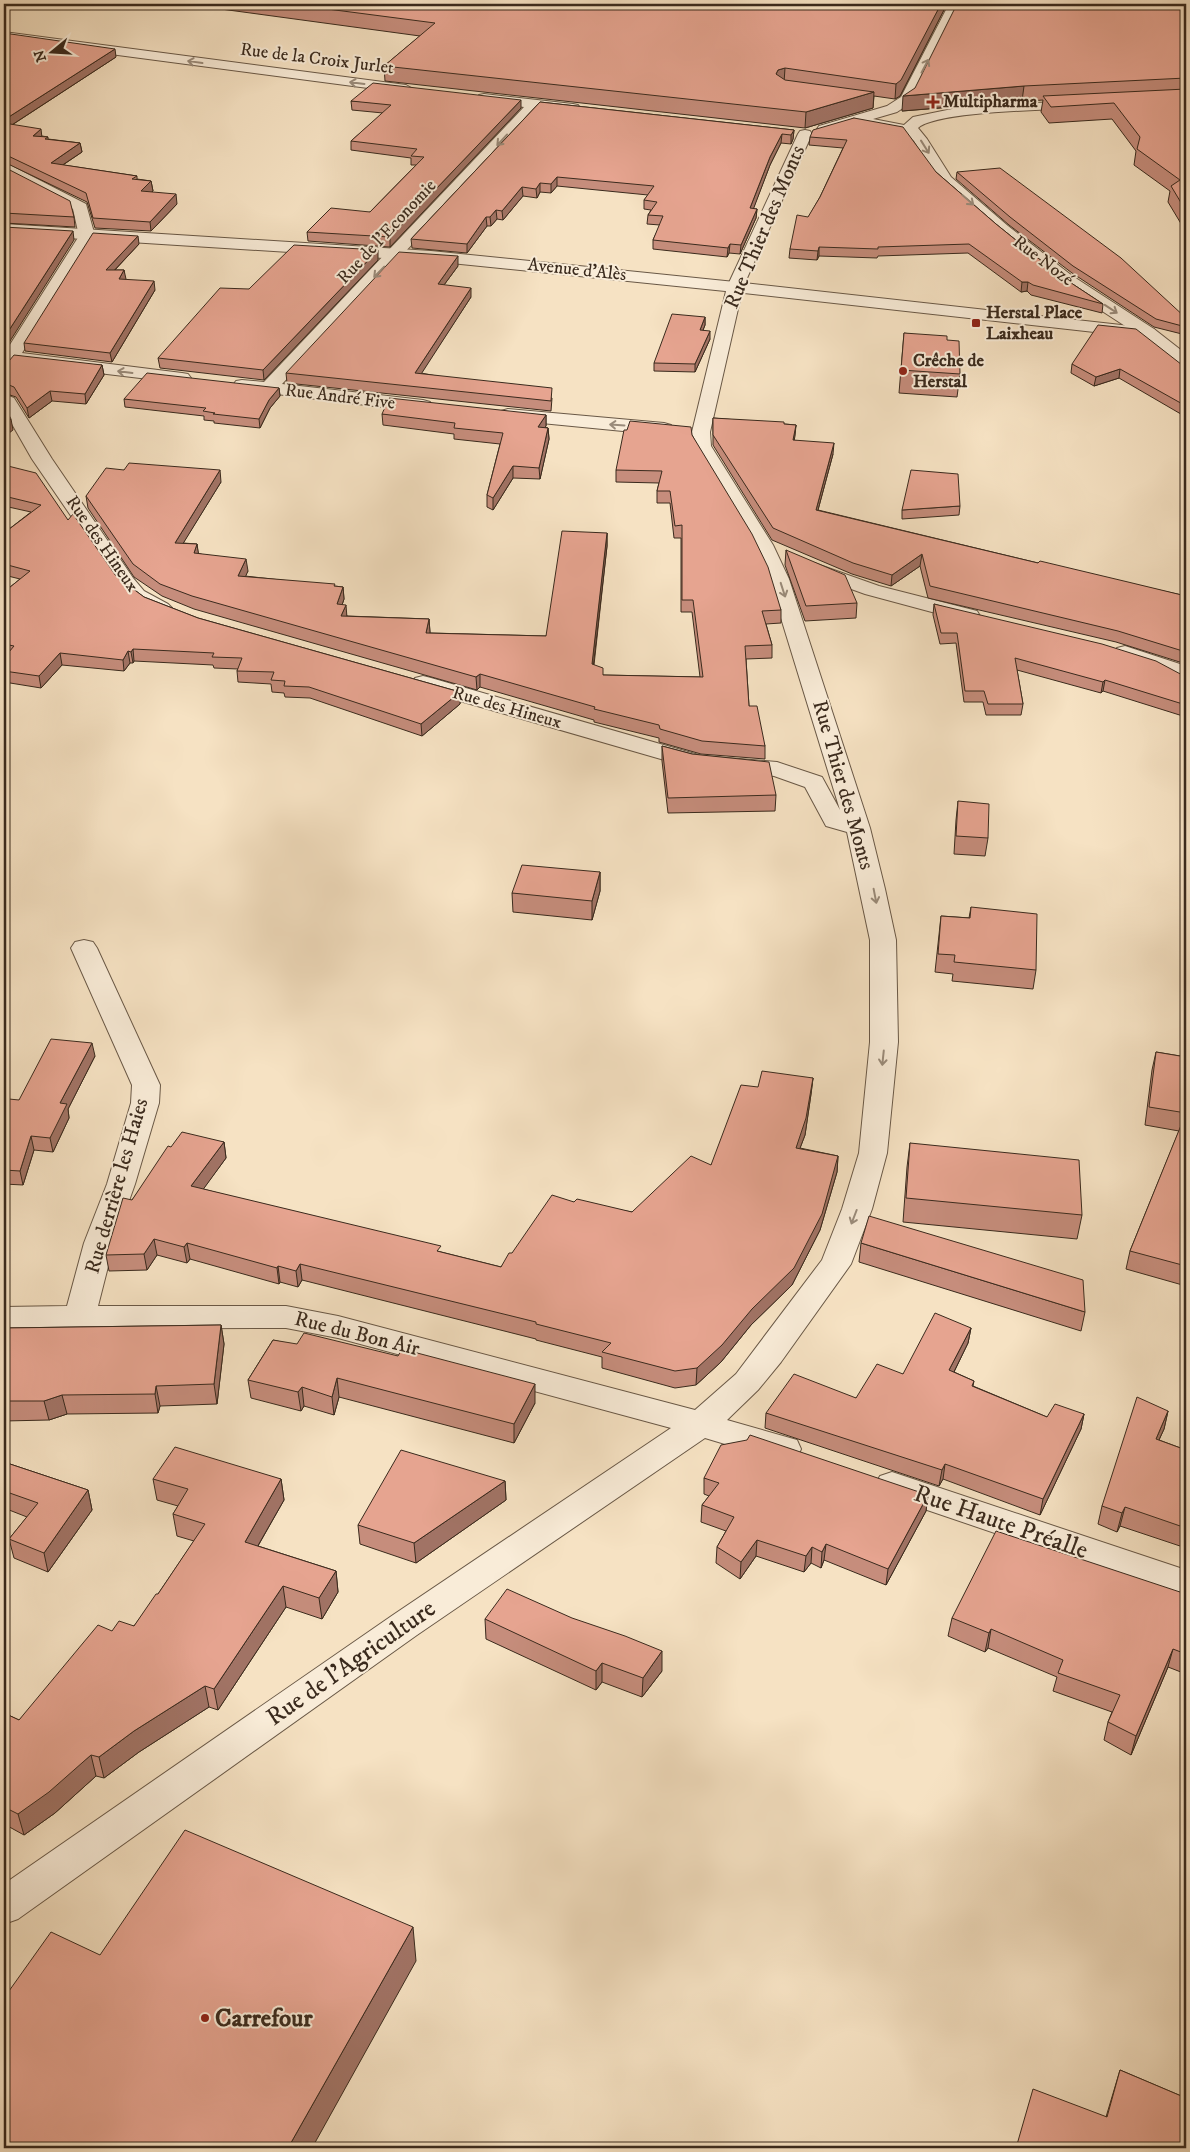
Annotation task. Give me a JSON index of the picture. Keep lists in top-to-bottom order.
{
  "streets": {
    "street": [
      "Rue de la Croix Jurlet",
      "Rue Thier des Monts",
      "Rue de l'Economie",
      "Rue Nozé",
      "Avenue d'Alès",
      "Rue André Five",
      "Rue des Hineux",
      "Rue derrière les Haies",
      "Rue du Bon Air",
      "Rue Haute Préalle",
      "Rue de l'Agriculture"
    ]
  },
  "crossings": [
    ["Rue Thier des Monts", "Avenue d'Alès"],
    ["Rue Thier des Monts", "Rue des Hineux"],
    ["Rue Thier des Monts", "Rue du Bon Air"],
    ["Rue Thier des Monts", "Rue de l'Agriculture"],
    ["Rue de l'Economie", "Avenue d'Alès"],
    ["Rue de l'Economie", "Rue André Five"],
    ["Rue Nozé", "Avenue d'Alès"],
    ["Rue derrière les Haies", "Rue du Bon Air"],
    ["Rue du Bon Air", "Rue de l'Agriculture"]
  ],
  "one_way": [
    "Rue de la Croix Jurlet",
    "Rue Thier des Monts",
    "Rue de l'Economie",
    "Rue Nozé"
  ],
  "places": {
    "health": ["Multipharma"],
    "transit": ["Herstal Place Laixheau"],
    "other": ["Crêche de Herstal", "Carrefour"]
  },
  "north": "left"
}
